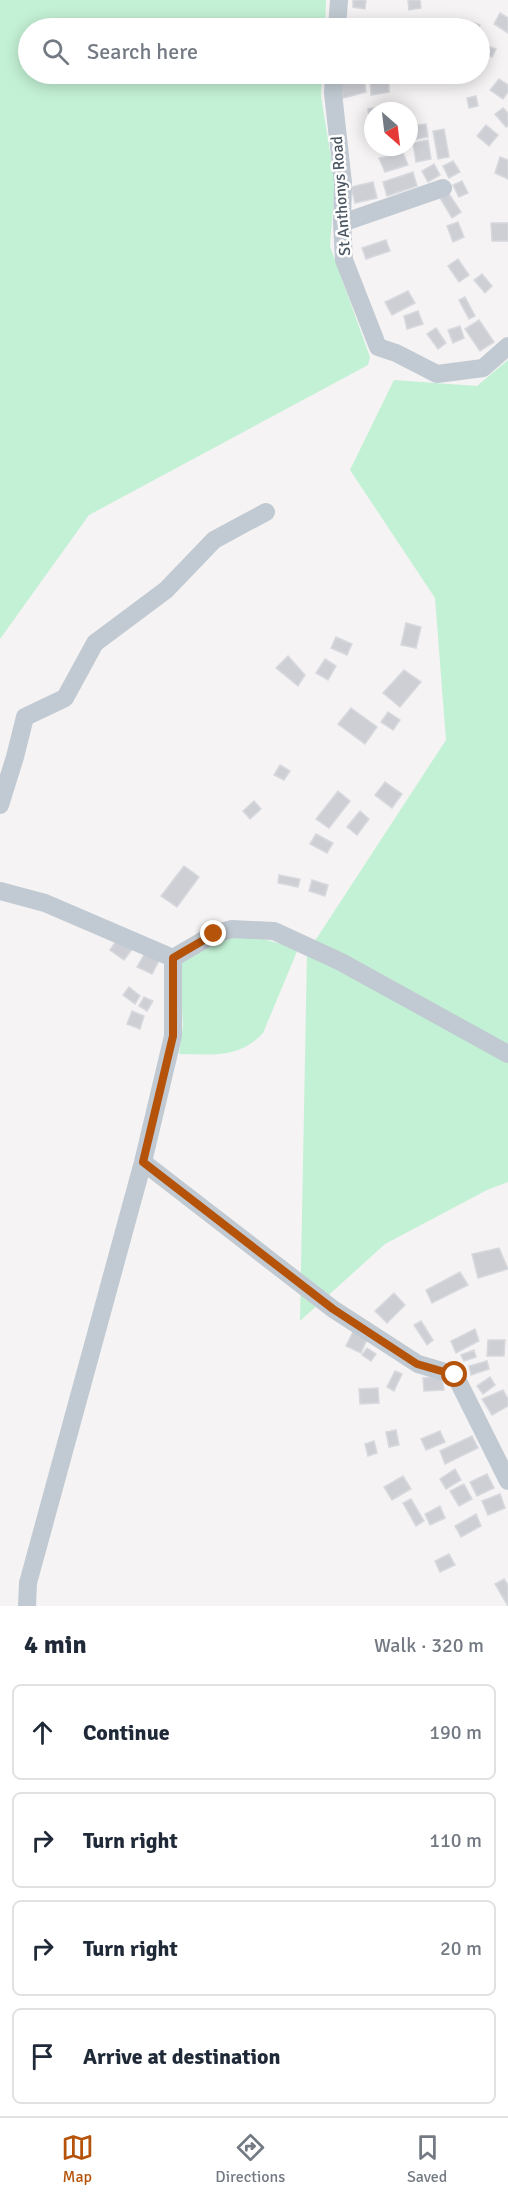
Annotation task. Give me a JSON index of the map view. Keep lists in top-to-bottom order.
{
  "streets": {
    "street": ["St Anthonys Road"]
  },
  "north": "bottom right",
  "page": {
    "search": "Search here",
    "heading": ["4 min", "Walk · 320 m"],
    "list": [
      ["Continue", "190 m"],
      ["Turn right", "110 m"],
      ["Turn right", "20 m"],
      "Arrive at destination"
    ],
    "nav": ["Map", "Directions", "Saved"]
  }
}
